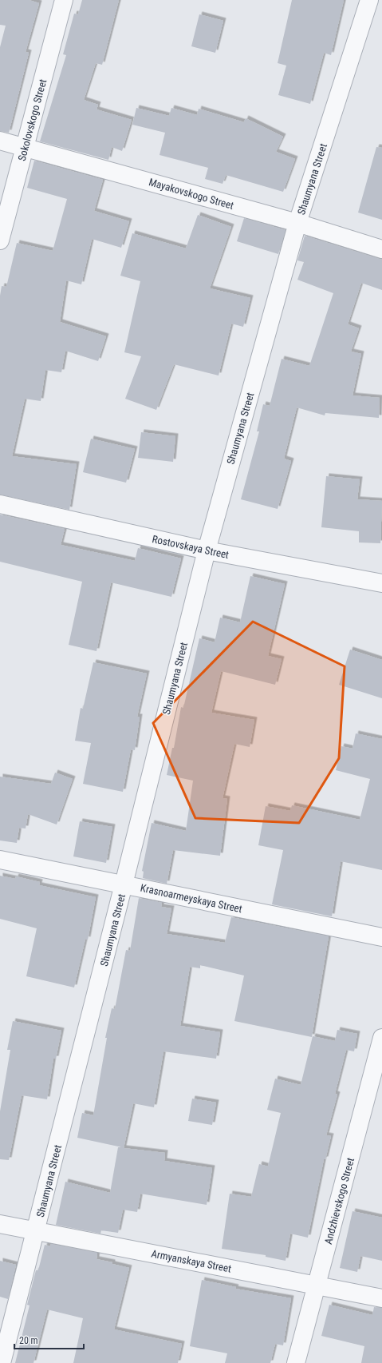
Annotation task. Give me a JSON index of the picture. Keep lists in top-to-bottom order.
{
  "streets": {
    "street": [
      "Sokolovskogo Street",
      "Shaumyana Street",
      "Mayakovskogo Street",
      "Rostovskaya Street",
      "Krasnoarmeyskaya Street",
      "Andzhievskogo Street",
      "Armyanskaya Street"
    ]
  },
  "crossings": [
    ["Sokolovskogo Street", "Mayakovskogo Street"],
    ["Shaumyana Street", "Mayakovskogo Street"],
    ["Shaumyana Street", "Rostovskaya Street"],
    ["Shaumyana Street", "Krasnoarmeyskaya Street"],
    ["Shaumyana Street", "Armyanskaya Street"],
    ["Andzhievskogo Street", "Armyanskaya Street"]
  ],
  "scale_bar": "20 m"
}
